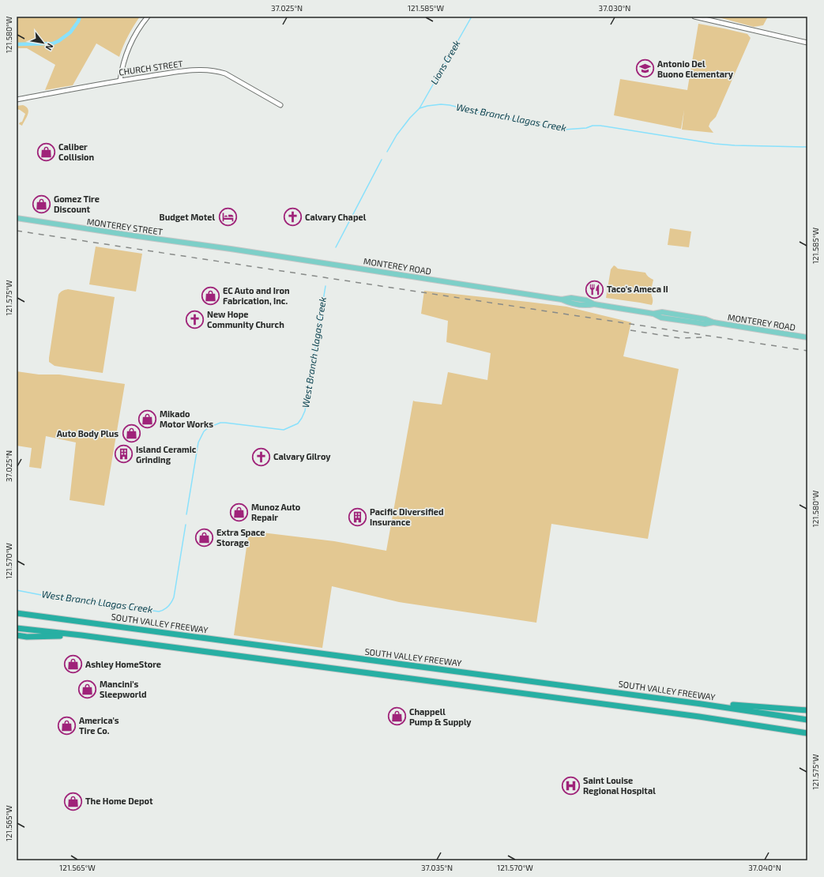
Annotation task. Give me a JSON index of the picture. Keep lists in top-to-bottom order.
{
  "streets": {
    "highway": ["SOUTH VALLEY FREEWAY"],
    "main road": ["MONTEREY STREET", "MONTEREY ROAD"],
    "street": ["CHURCH STREET"]
  },
  "crossings": [
    ["MONTEREY STREET", "MONTEREY ROAD"]
  ],
  "water": ["Lions Creek", "West Branch Llagas Creek"],
  "places": {
    "school or university": ["Antonio Del Buono Elementary"],
    "shop": [
      "Caliber Collision",
      "Gomez Tire Discount",
      "EC Auto and Iron Fabrication, Inc.",
      "Mikado Motor Works",
      "Auto Body Plus",
      "Munoz Auto Repair",
      "Extra Space Storage",
      "Ashley HomeStore",
      "Mancini's Sleepworld",
      "Chappell Pump & Supply",
      "America's Tire Co.",
      "The Home Depot"
    ],
    "hotel": ["Budget Motel"],
    "church": ["Calvary Chapel", "New Hope Community Church", "Calvary Gilroy"],
    "restaurant": ["Taco's Ameca II"],
    "building": ["Island Ceramic Grinding", "Pacific Diversified Insurance"],
    "hospital": ["Saint Louise Regional Hospital"]
  },
  "north": "bottom right",
  "coordinates": [
    "37.025°N",
    "121.585°W",
    "37.030°N",
    "121.580°W",
    "121.575°W",
    "121.570°W",
    "121.565°W",
    "37.035°N",
    "37.040°N"
  ]
}
